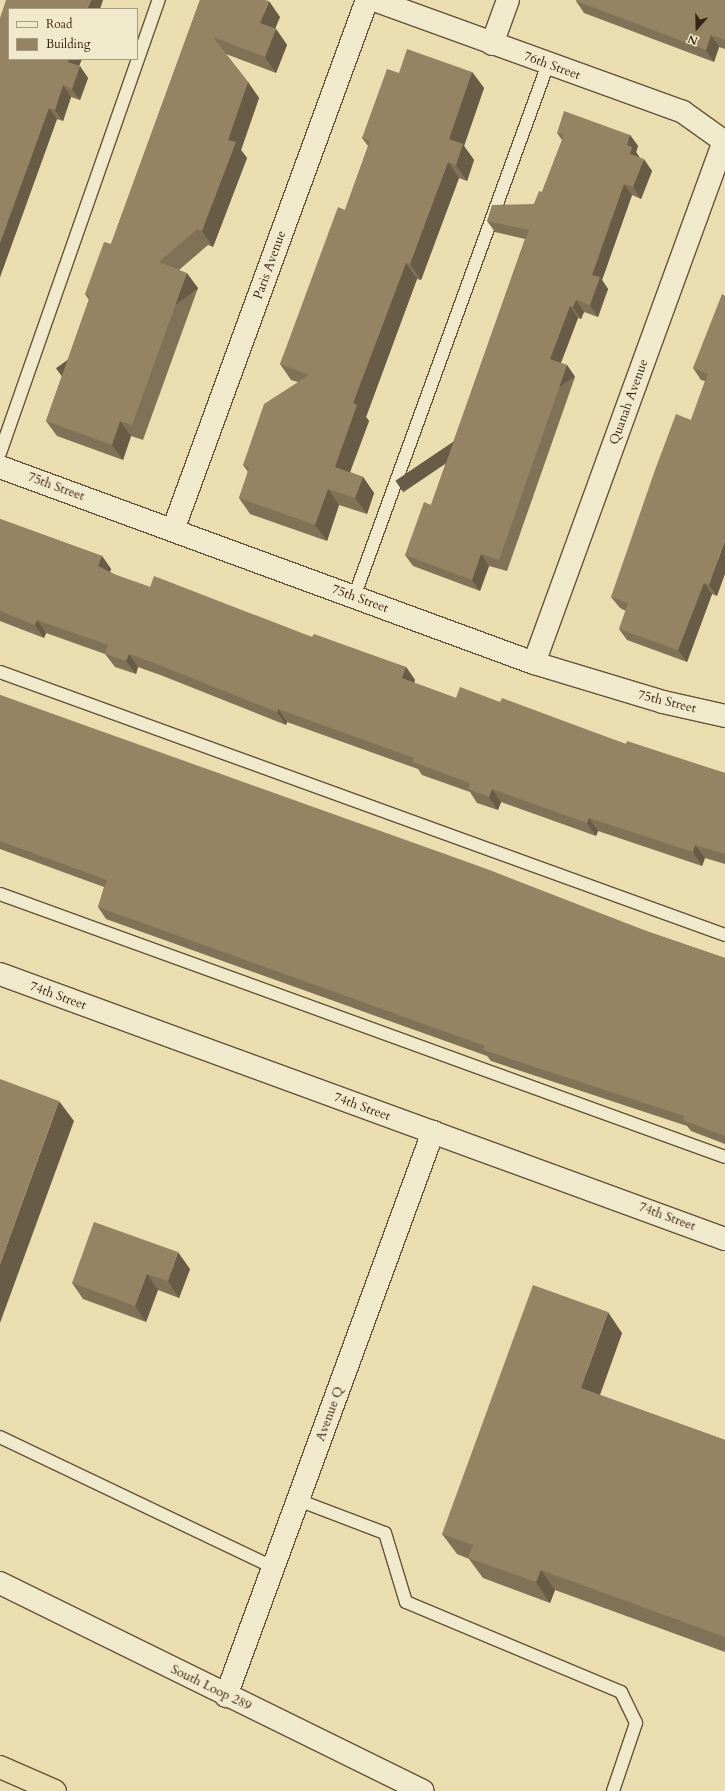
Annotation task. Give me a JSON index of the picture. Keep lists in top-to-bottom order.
{
  "streets": {
    "street": [
      "76th Street",
      "Paris Avenue",
      "Quanah Avenue",
      "75th Street",
      "74th Street",
      "Avenue Q",
      "South Loop 289"
    ]
  },
  "crossings": [
    ["76th Street", "Quanah Avenue"],
    ["Paris Avenue", "75th Street"],
    ["Quanah Avenue", "75th Street"],
    ["74th Street", "Avenue Q"],
    ["Avenue Q", "South Loop 289"]
  ],
  "legend": ["Road", "Building"],
  "north": "bottom"
}
